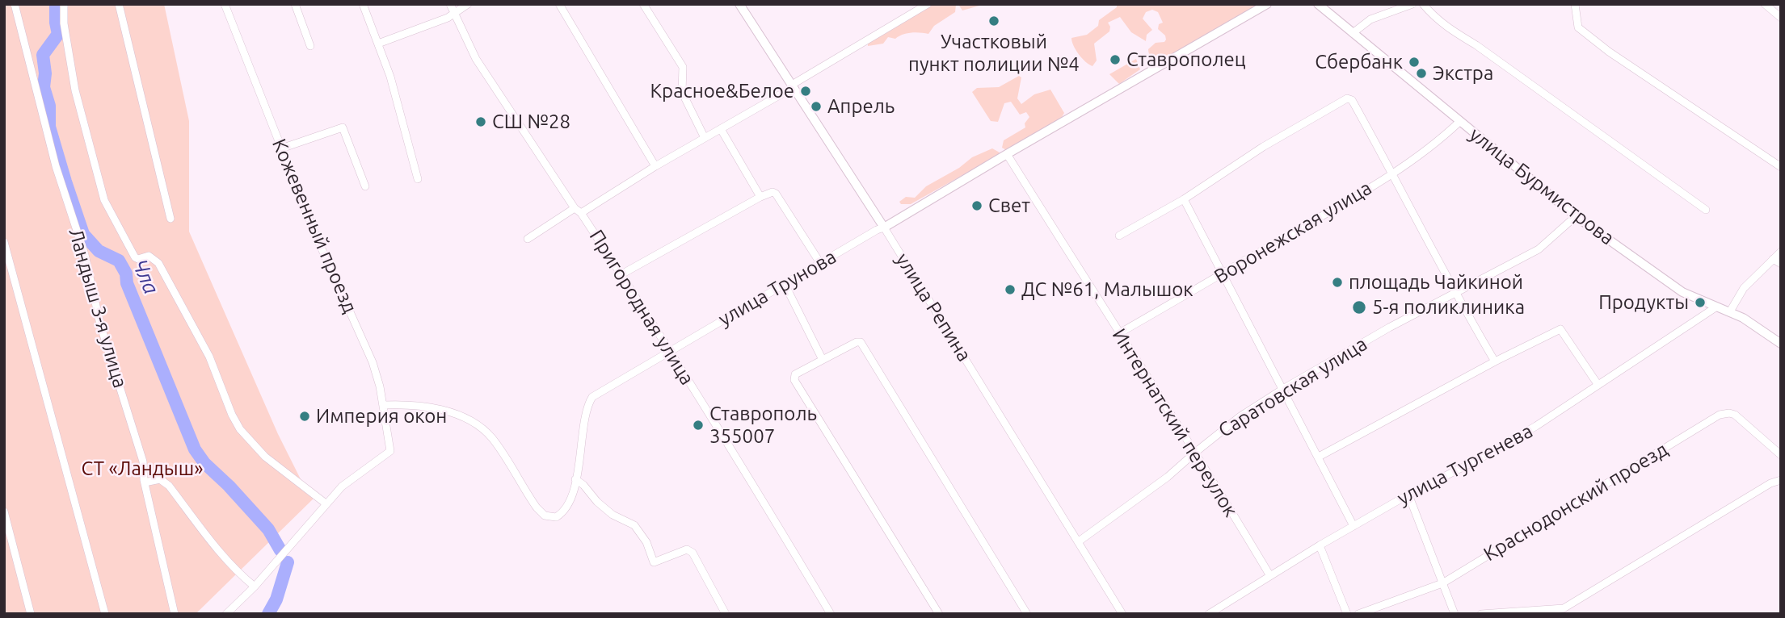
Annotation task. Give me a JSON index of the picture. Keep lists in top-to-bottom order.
{
  "streets": {
    "street": [
      "улица Бурмистрова",
      "Кожевенный проезд",
      "Воронежская улица",
      "улица Трунова",
      "Пригородная улица",
      "улица Репина",
      "Ландыш 3-я улица",
      "Саратовская улица",
      "Интернатский переулок",
      "улица Тургенева",
      "Краснодонский проезд"
    ]
  },
  "crossings": [
    ["улица Бурмистрова", "Воронежская улица"],
    ["улица Бурмистрова", "Саратовская улица"],
    ["улица Бурмистрова", "улица Тургенева"],
    ["Кожевенный проезд", "улица Трунова"],
    ["Воронежская улица", "Интернатский переулок"],
    ["улица Трунова", "Пригородная улица"],
    ["улица Трунова", "улица Репина"],
    ["улица Трунова", "Интернатский переулок"],
    ["улица Репина", "Саратовская улица"],
    ["Саратовская улица", "Интернатский переулок"],
    ["Интернатский переулок", "улица Тургенева"]
  ],
  "water": ["Чла"],
  "parks": ["СТ «Ландыш»"],
  "places": [
    "Участковый пункт полиции №4",
    "Ставрополец",
    "Сбербанк",
    "Экстра",
    "Красное&Белое",
    "Апрель",
    "СШ №28",
    "Свет",
    "площадь Чайкиной",
    "ДС №61, Малышок",
    "Продукты",
    "5-я поликлиника",
    "Империя окон",
    "Ставрополь 355007"
  ]
}
